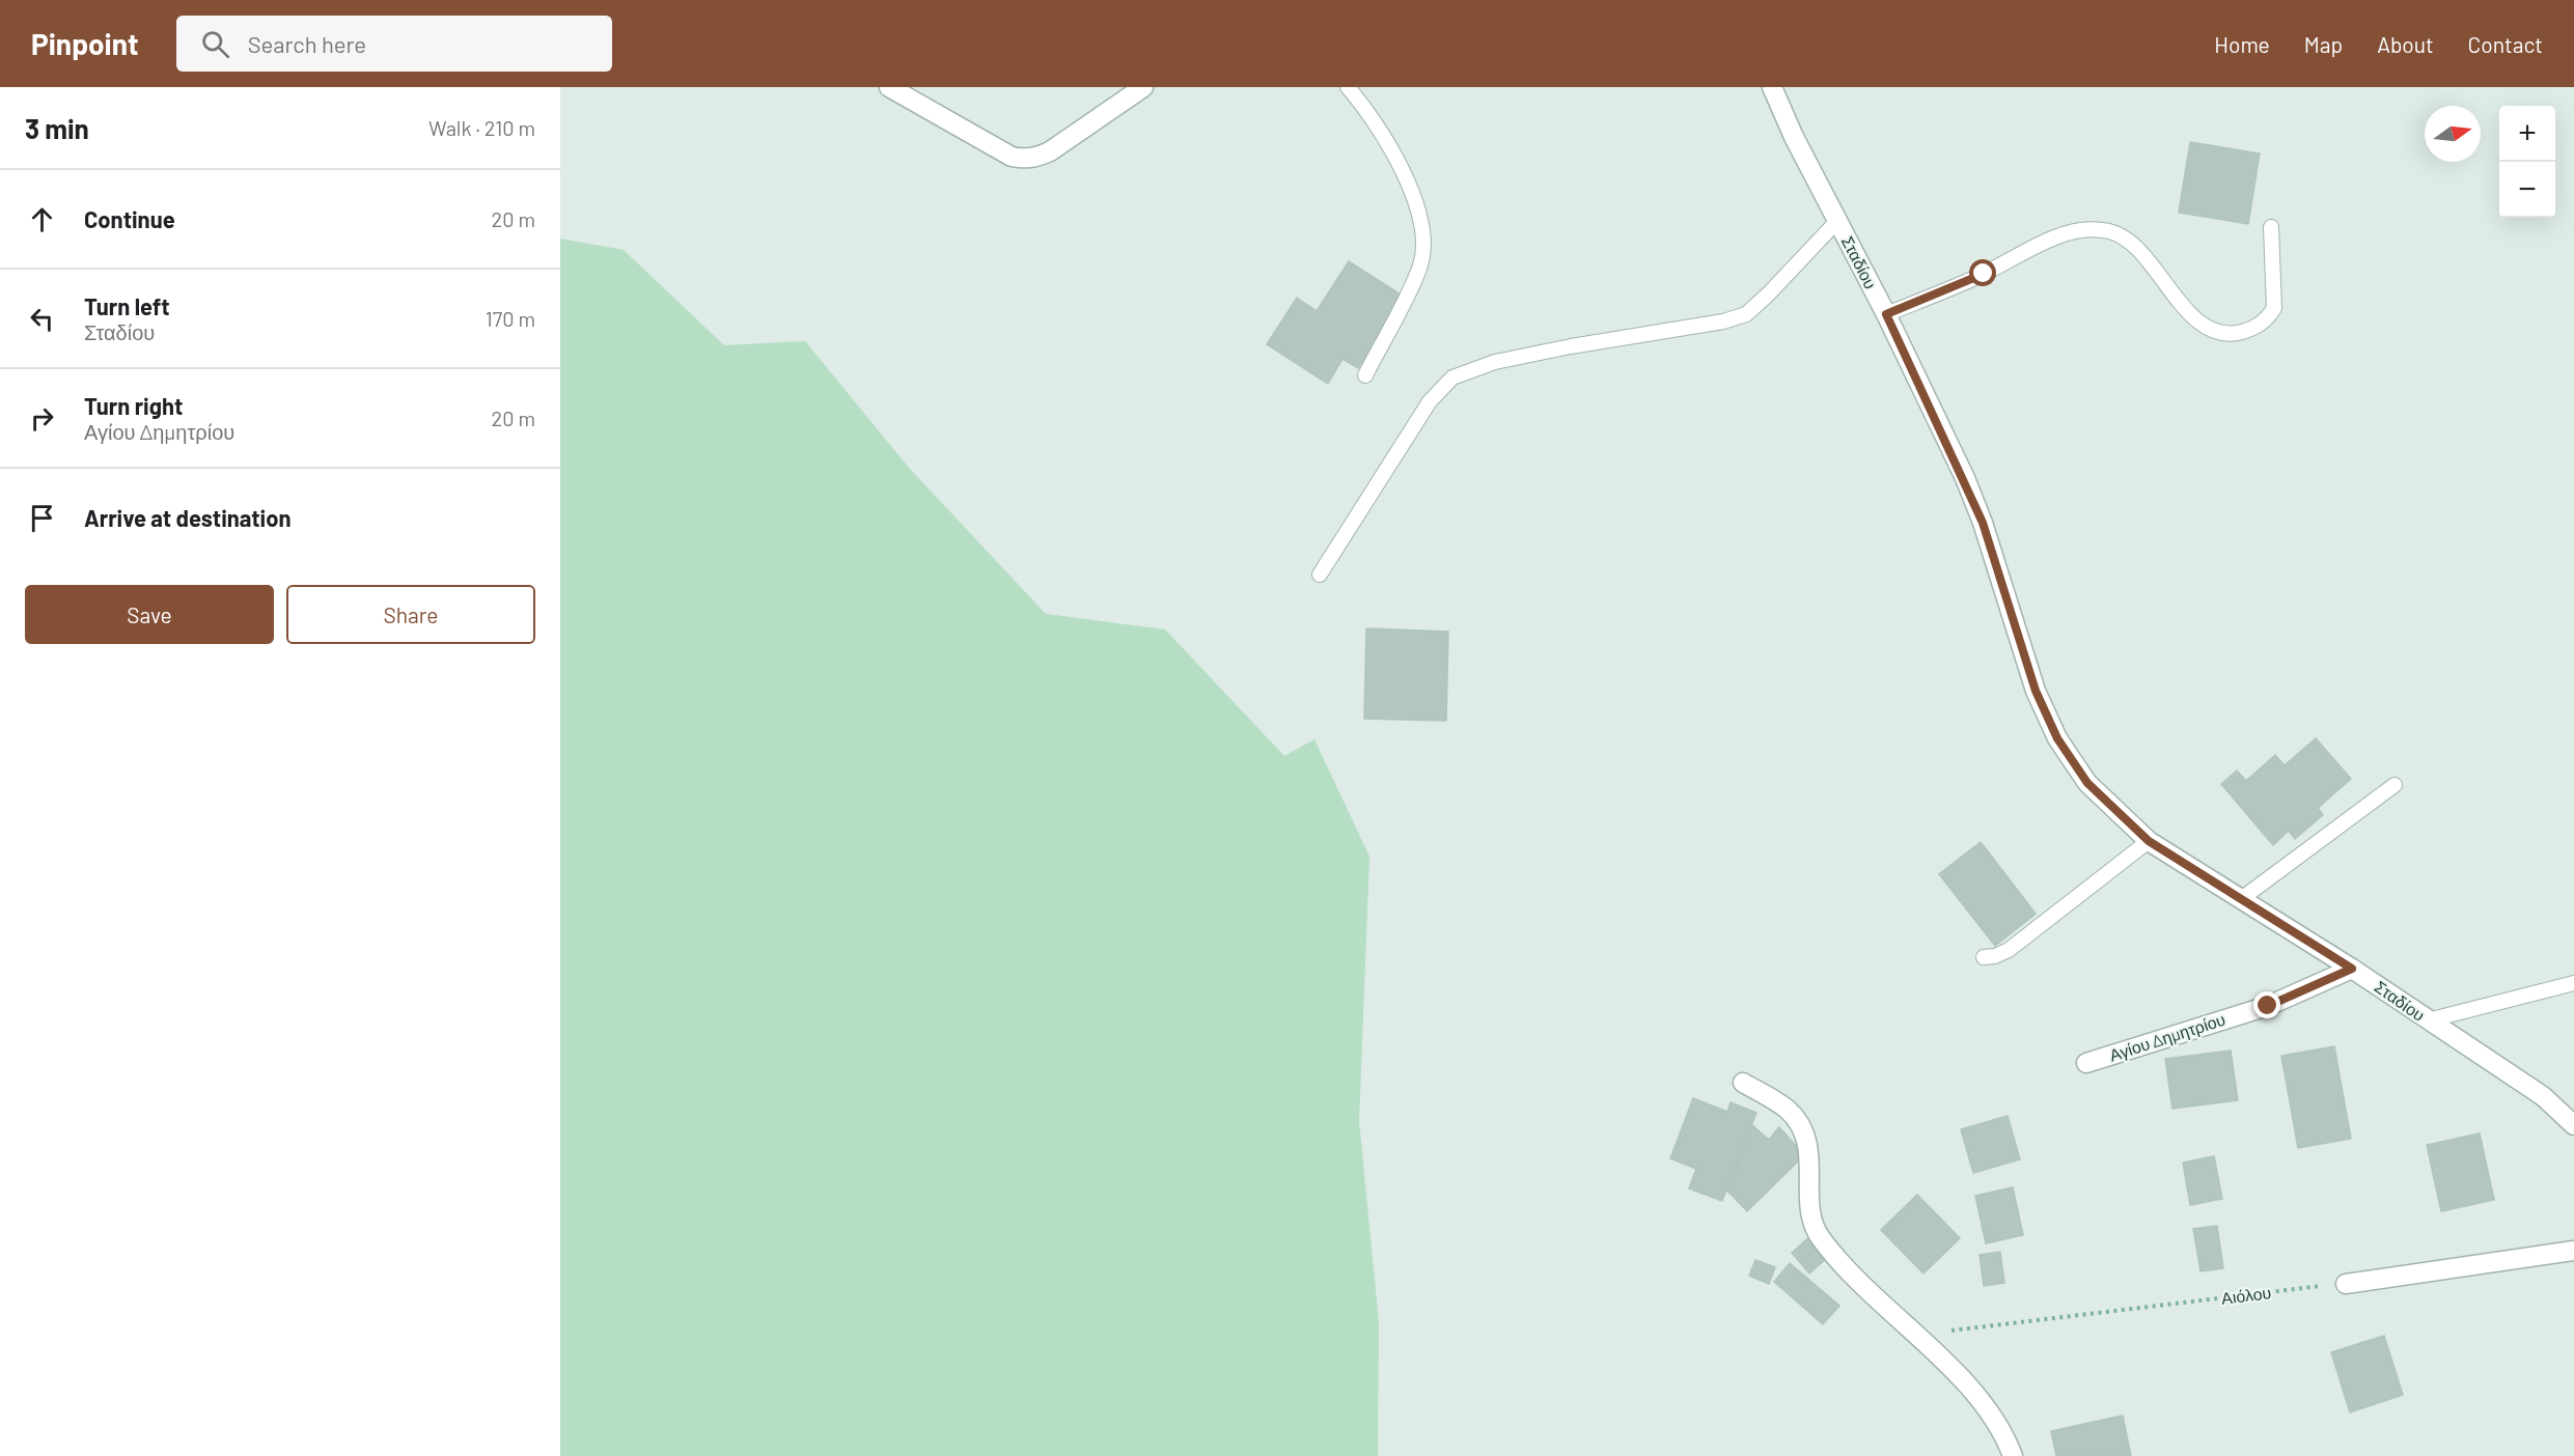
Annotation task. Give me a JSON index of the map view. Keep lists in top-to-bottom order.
{
  "streets": {
    "street": ["Σταδίου", "Αγίου Δημητρίου"],
    "path": ["Αιόλου"]
  },
  "crossings": [
    ["Σταδίου", "Αγίου Δημητρίου"]
  ],
  "north": "right",
  "page": {
    "header": "Pinpoint",
    "search": "Search here",
    "nav": [
      "Home",
      "Map",
      "About",
      "Contact"
    ],
    "heading": ["3 min", "Walk · 210 m"],
    "map_buttons": ["+", "−"],
    "list": [
      ["Continue", "20 m"],
      ["Turn left", "Σταδίου", "170 m"],
      ["Turn right", "Αγίου Δημητρίου", "20 m"],
      "Arrive at destination"
    ],
    "buttons": ["Save", "Share"]
  }
}
